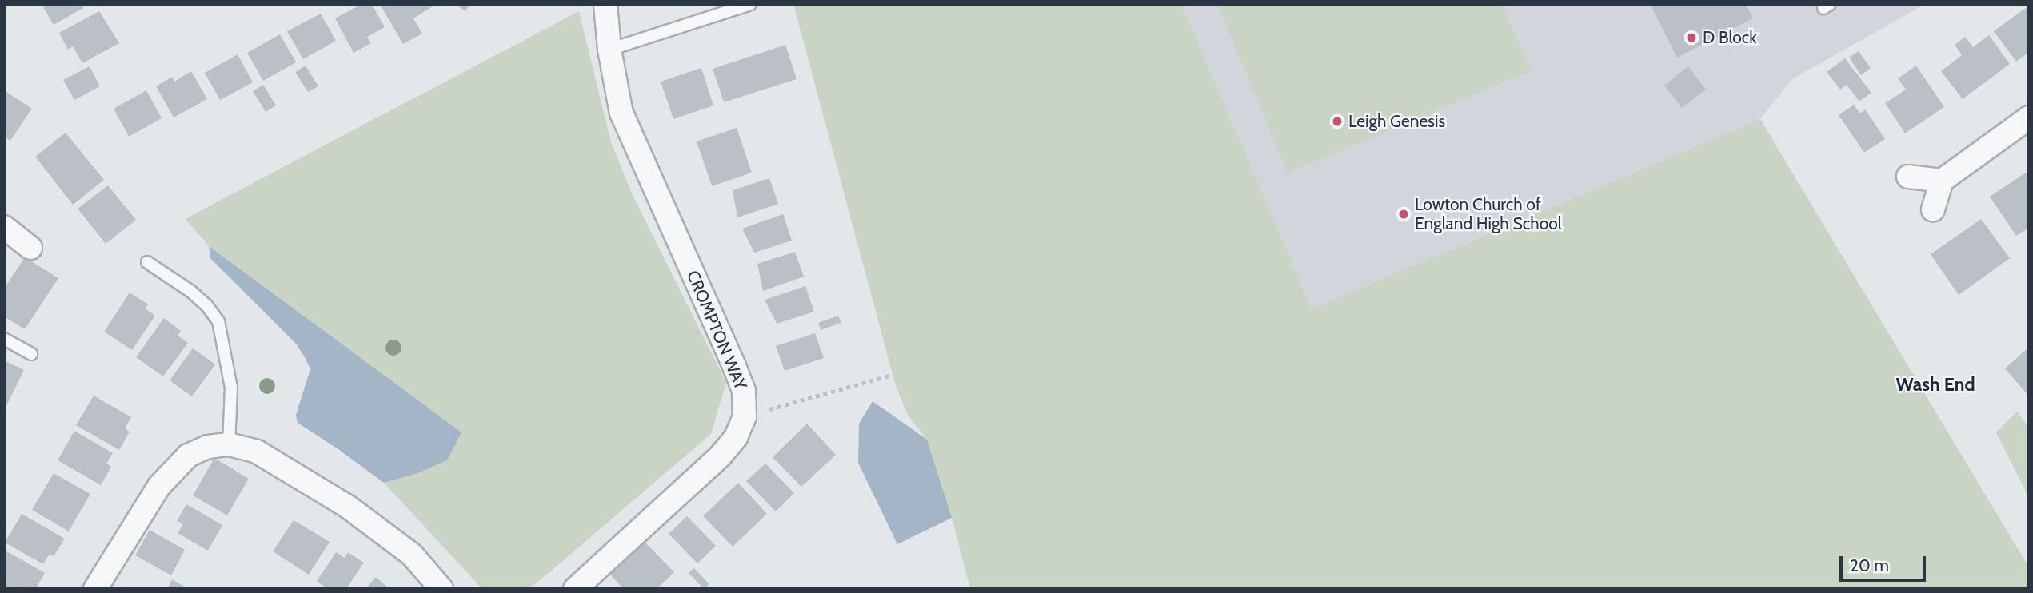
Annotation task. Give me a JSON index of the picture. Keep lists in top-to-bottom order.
{
  "streets": {
    "street": ["CROMPTON WAY"]
  },
  "districts": ["Wash End"],
  "places": ["D Block", "Leigh Genesis", "Lowton Church of England High School"],
  "scale_bar": "20 m"
}
